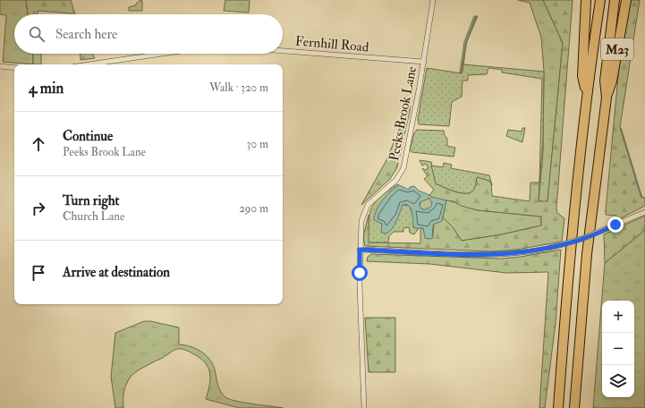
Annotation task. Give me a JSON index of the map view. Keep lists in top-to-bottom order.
{
  "streets": {
    "highway": ["M23"],
    "street": ["Fernhill Road", "Peeks Brook Lane"]
  },
  "crossings": [
    ["Fernhill Road", "Peeks Brook Lane"]
  ],
  "page": {
    "search": "Search here",
    "heading": ["4 min", "Walk · 320 m"],
    "list": [
      ["Continue", "Peeks Brook Lane", "30 m"],
      ["Turn right", "Church Lane", "290 m"],
      "Arrive at destination"
    ],
    "map_buttons": ["+", "−"]
  }
}
